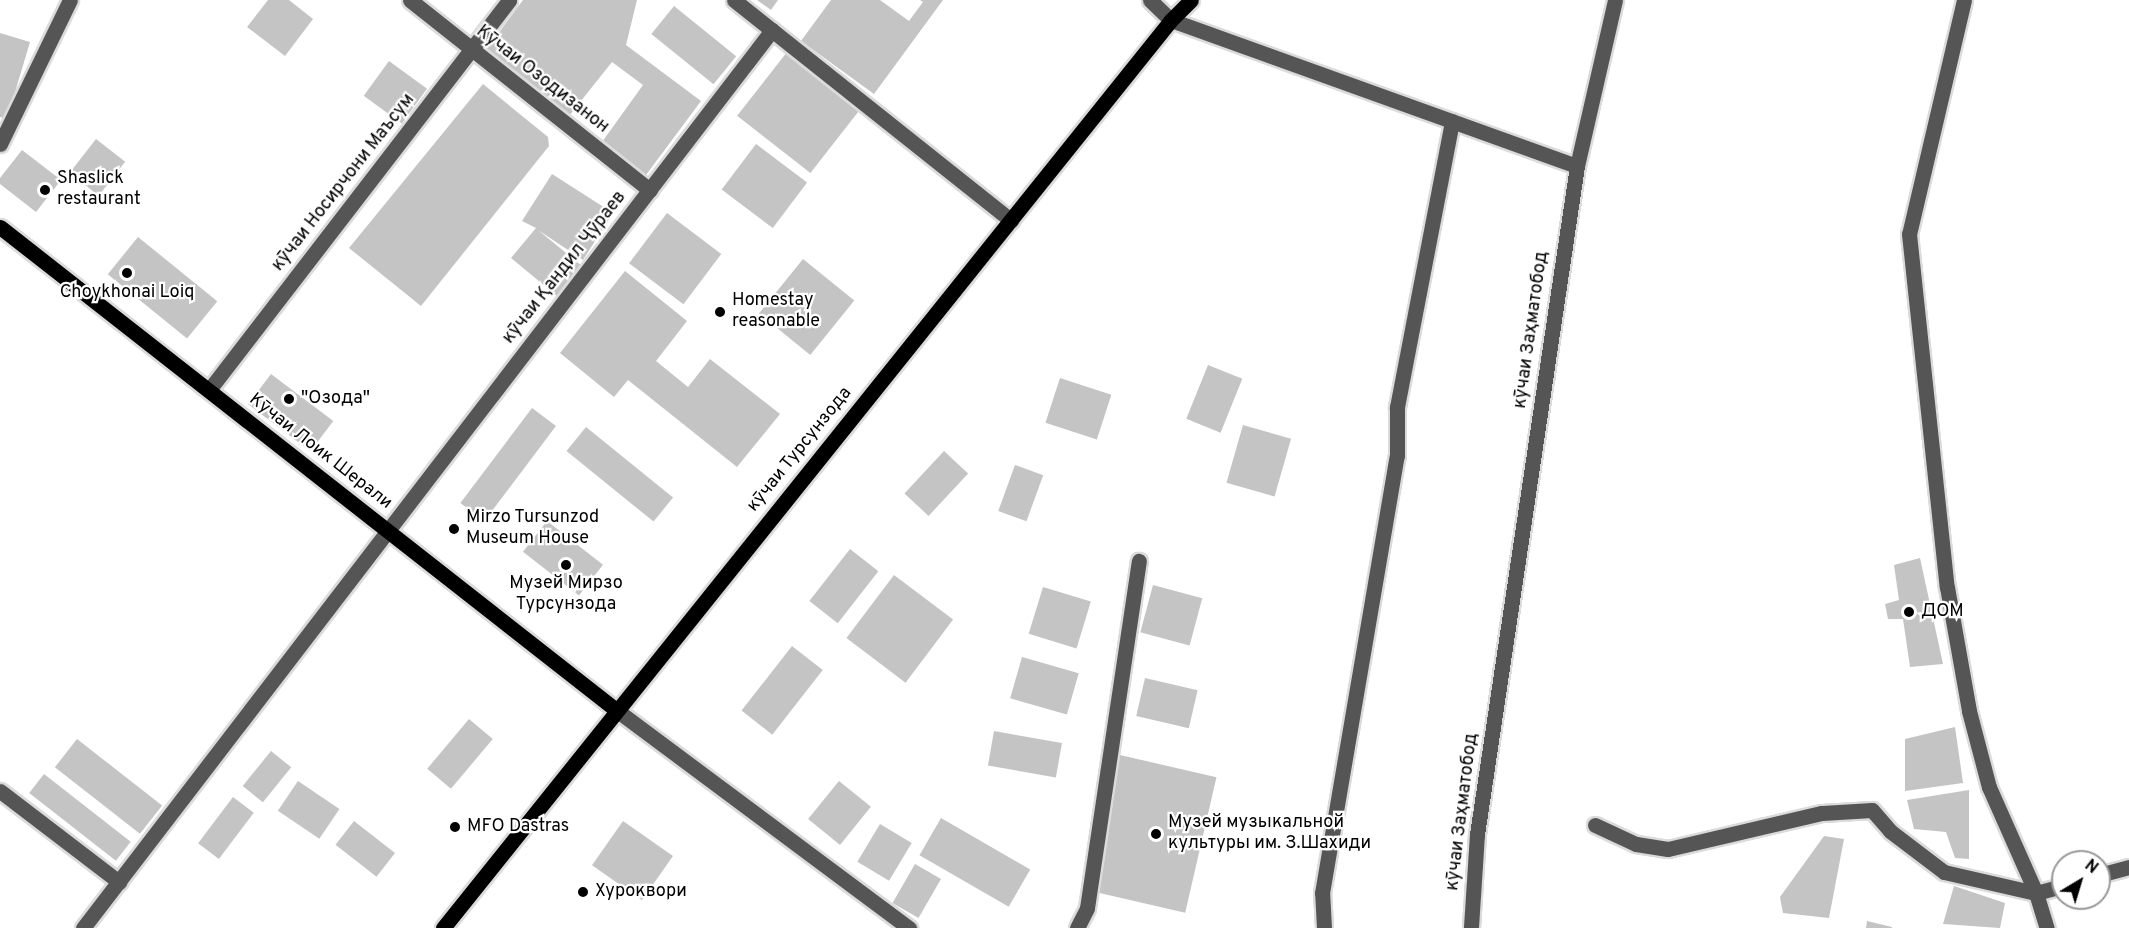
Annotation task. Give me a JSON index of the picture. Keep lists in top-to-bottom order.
{
  "streets": {
    "main road": ["кӯчаи Турсунзода", "Кӯчаи Лоик Шерали"],
    "street": [
      "Кӯчаи Озодизанон",
      "кӯчаи Носирчони Маъсум",
      "кӯчаи Қандил Ҷӯраев",
      "кӯчаи Заҳматобод"
    ]
  },
  "crossings": [
    ["Кӯчаи Озодизанон", "кӯчаи Носирчони Маъсум"],
    ["Кӯчаи Озодизанон", "кӯчаи Қандил Ҷӯраев"],
    ["кӯчаи Носирчони Маъсум", "Кӯчаи Лоик Шерали"],
    ["кӯчаи Қандил Ҷӯраев", "Кӯчаи Лоик Шерали"],
    ["кӯчаи Турсунзода", "Кӯчаи Лоик Шерали"]
  ],
  "places": [
    "Shaslick restaurant",
    "Choykhonai Loiq",
    "Homestay reasonable",
    "\"Озода\"",
    "Mirzo Tursunzod Museum House",
    "Музей Мирзо Турсунзода",
    "ДОМ",
    "MFO Dastras",
    "Музей музыкальной культуры им. З.Шахиди",
    "Хуроквори"
  ],
  "north": "top right"
}
